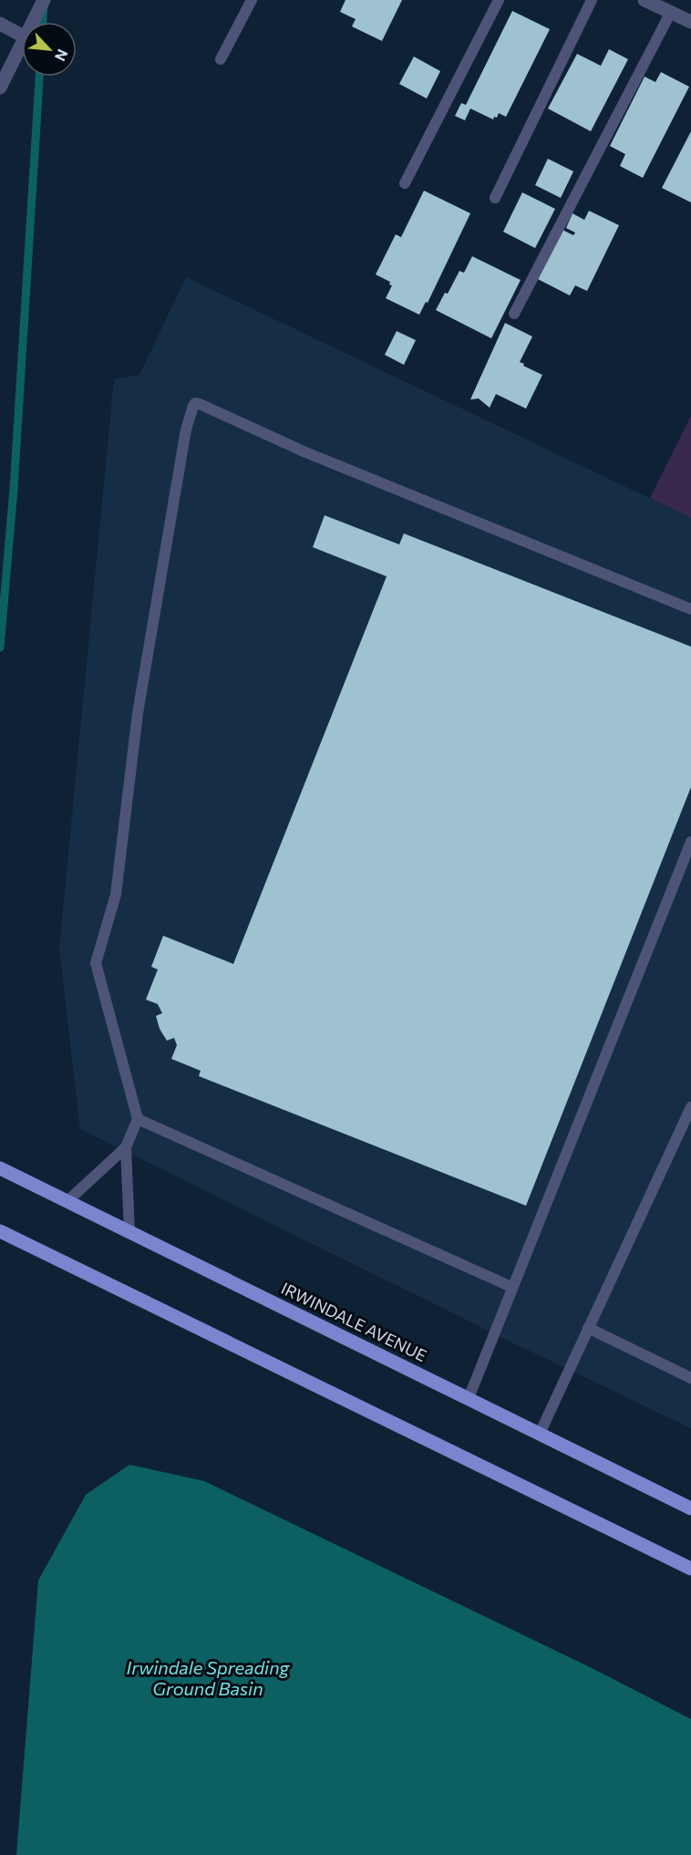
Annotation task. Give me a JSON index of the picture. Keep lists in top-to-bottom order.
{
  "streets": {
    "main road": ["IRWINDALE AVENUE"]
  },
  "water": ["Irwindale Spreading Ground Basin"],
  "north": "bottom right"
}
